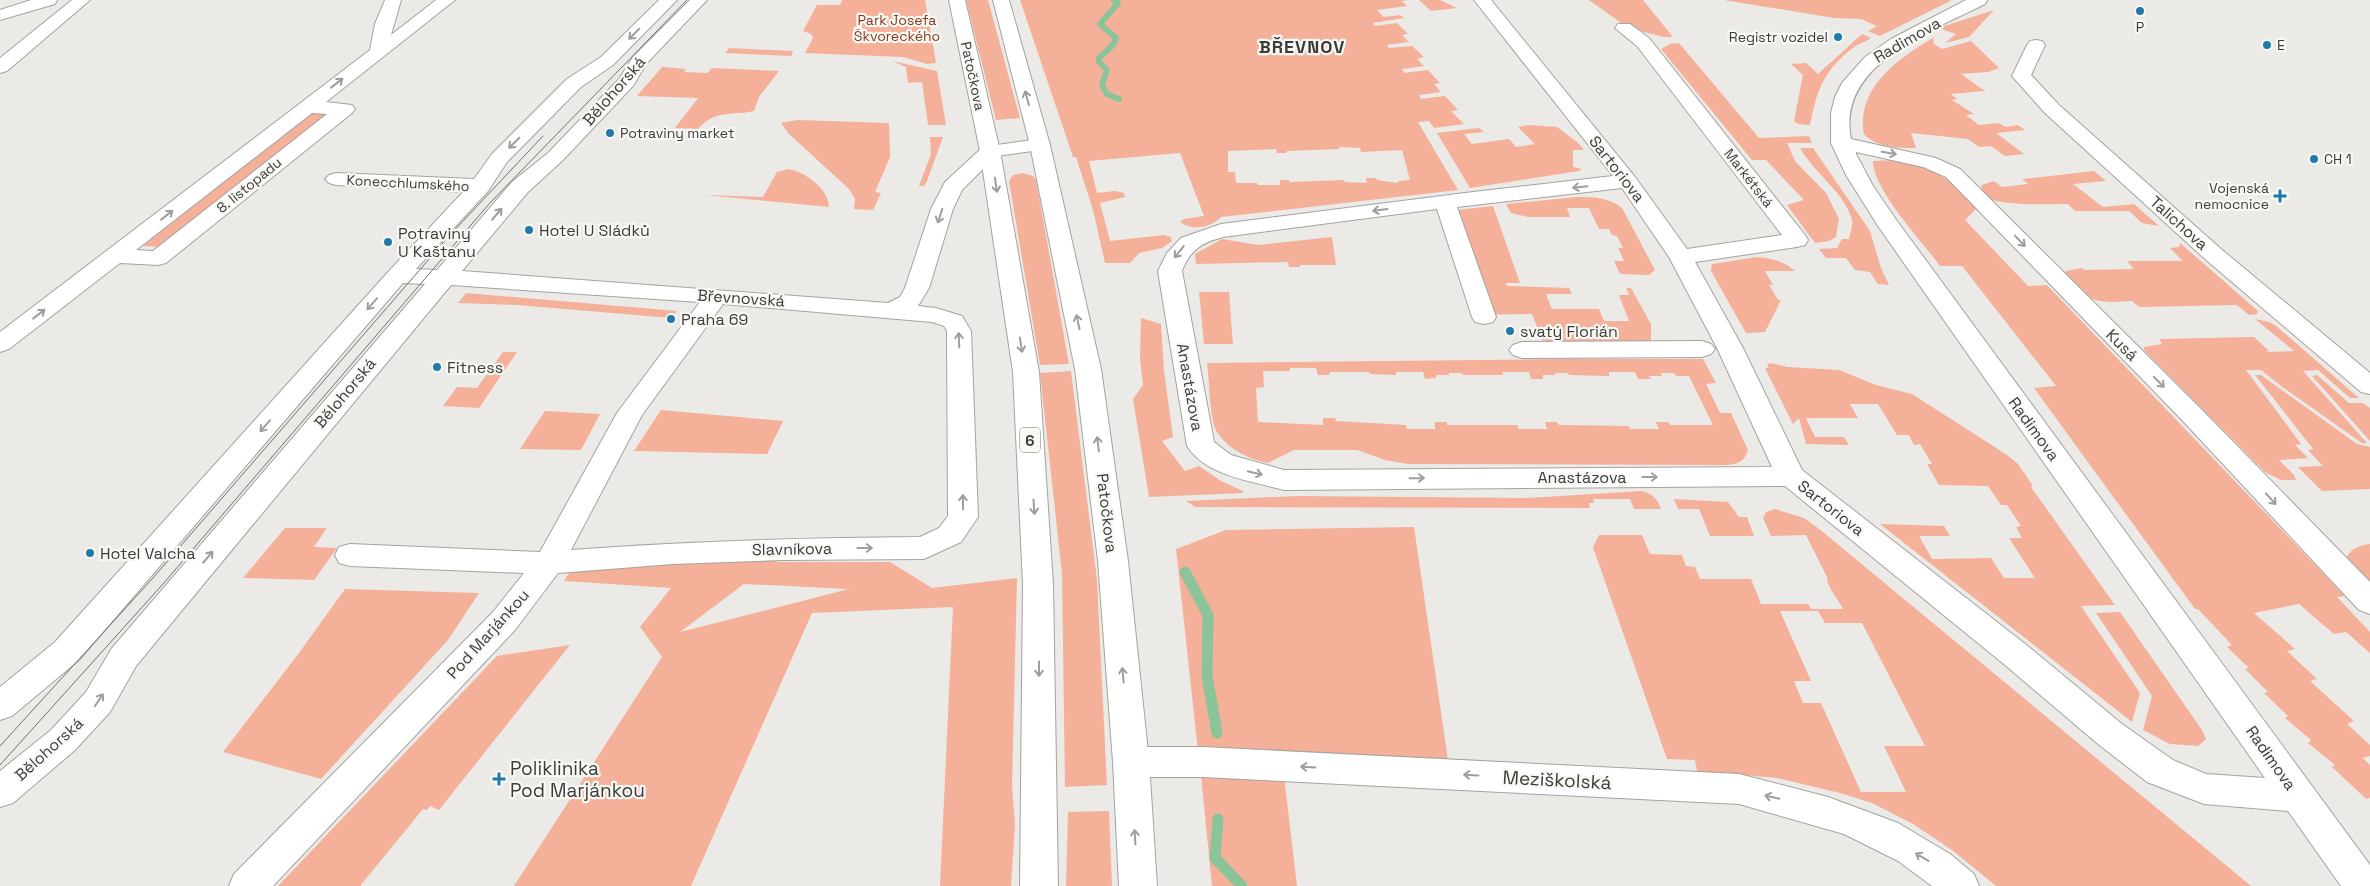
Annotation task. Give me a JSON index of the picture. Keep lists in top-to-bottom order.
{
  "streets": {
    "street": [
      "Radimova",
      "Patočkova",
      "Bělohorská",
      "Sartoriova",
      "Markétská",
      "Konecchlumského",
      "8. listopadu",
      "Talichova",
      "Břevnovská",
      "Kusá",
      "Anastázova",
      "6",
      "Slavníkova",
      "Pod Marjánkou",
      "Meziškolská"
    ]
  },
  "crossings": [
    ["Radimova", "Sartoriova"],
    ["Radimova", "Kusá"],
    ["Patočkova", "Meziškolská"],
    ["Bělohorská", "Konecchlumského"],
    ["Bělohorská", "Břevnovská"],
    ["Sartoriova", "Markétská"],
    ["Sartoriova", "Anastázova"],
    ["Břevnovská", "Slavníkova"],
    ["Břevnovská", "Pod Marjánkou"],
    ["Slavníkova", "Pod Marjánkou"]
  ],
  "one_way": ["8. listopadu", "Kusá", "Meziškolská"],
  "districts": ["BŘEVNOV"],
  "parks": ["Park Josefa Škvoreckého"],
  "places": {
    "other": [
      "P",
      "Registr vozidel",
      "E",
      "Potraviny market",
      "CH 1",
      "Hotel U Sládků",
      "Potraviny U Kaštanu",
      "Praha 69",
      "svatý Florián",
      "Fitness",
      "Hotel Valcha"
    ],
    "health": ["Vojenská nemocnice", "Poliklinika Pod Marjánkou"]
  }
}
